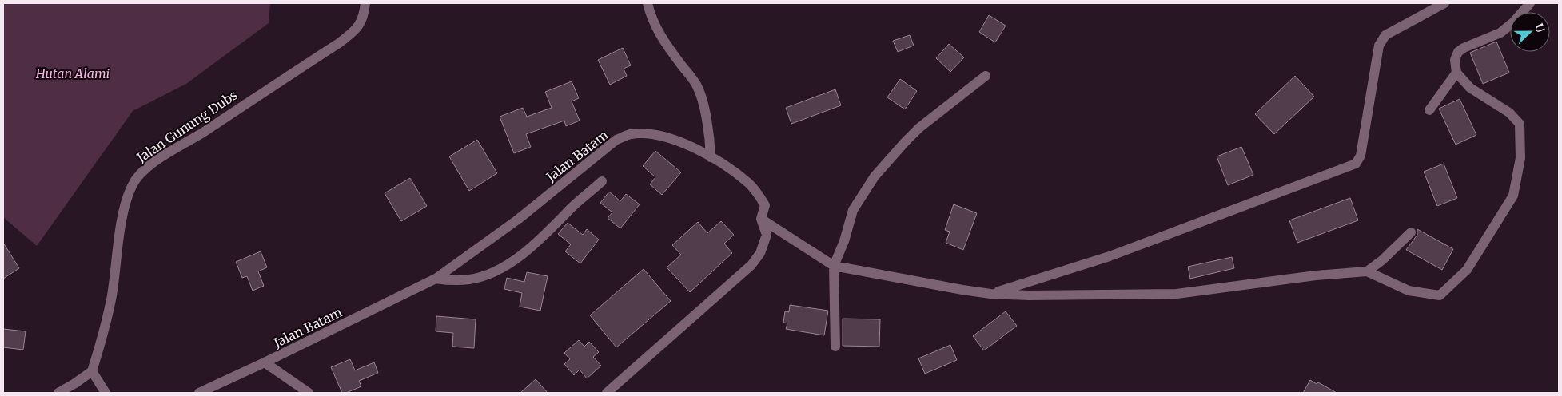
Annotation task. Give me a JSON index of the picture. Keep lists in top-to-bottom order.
{
  "streets": {
    "street": ["Jalan Gunung Dubs", "Jalan Batam"]
  },
  "parks": ["Hutan Alami"],
  "north": "right"
}
